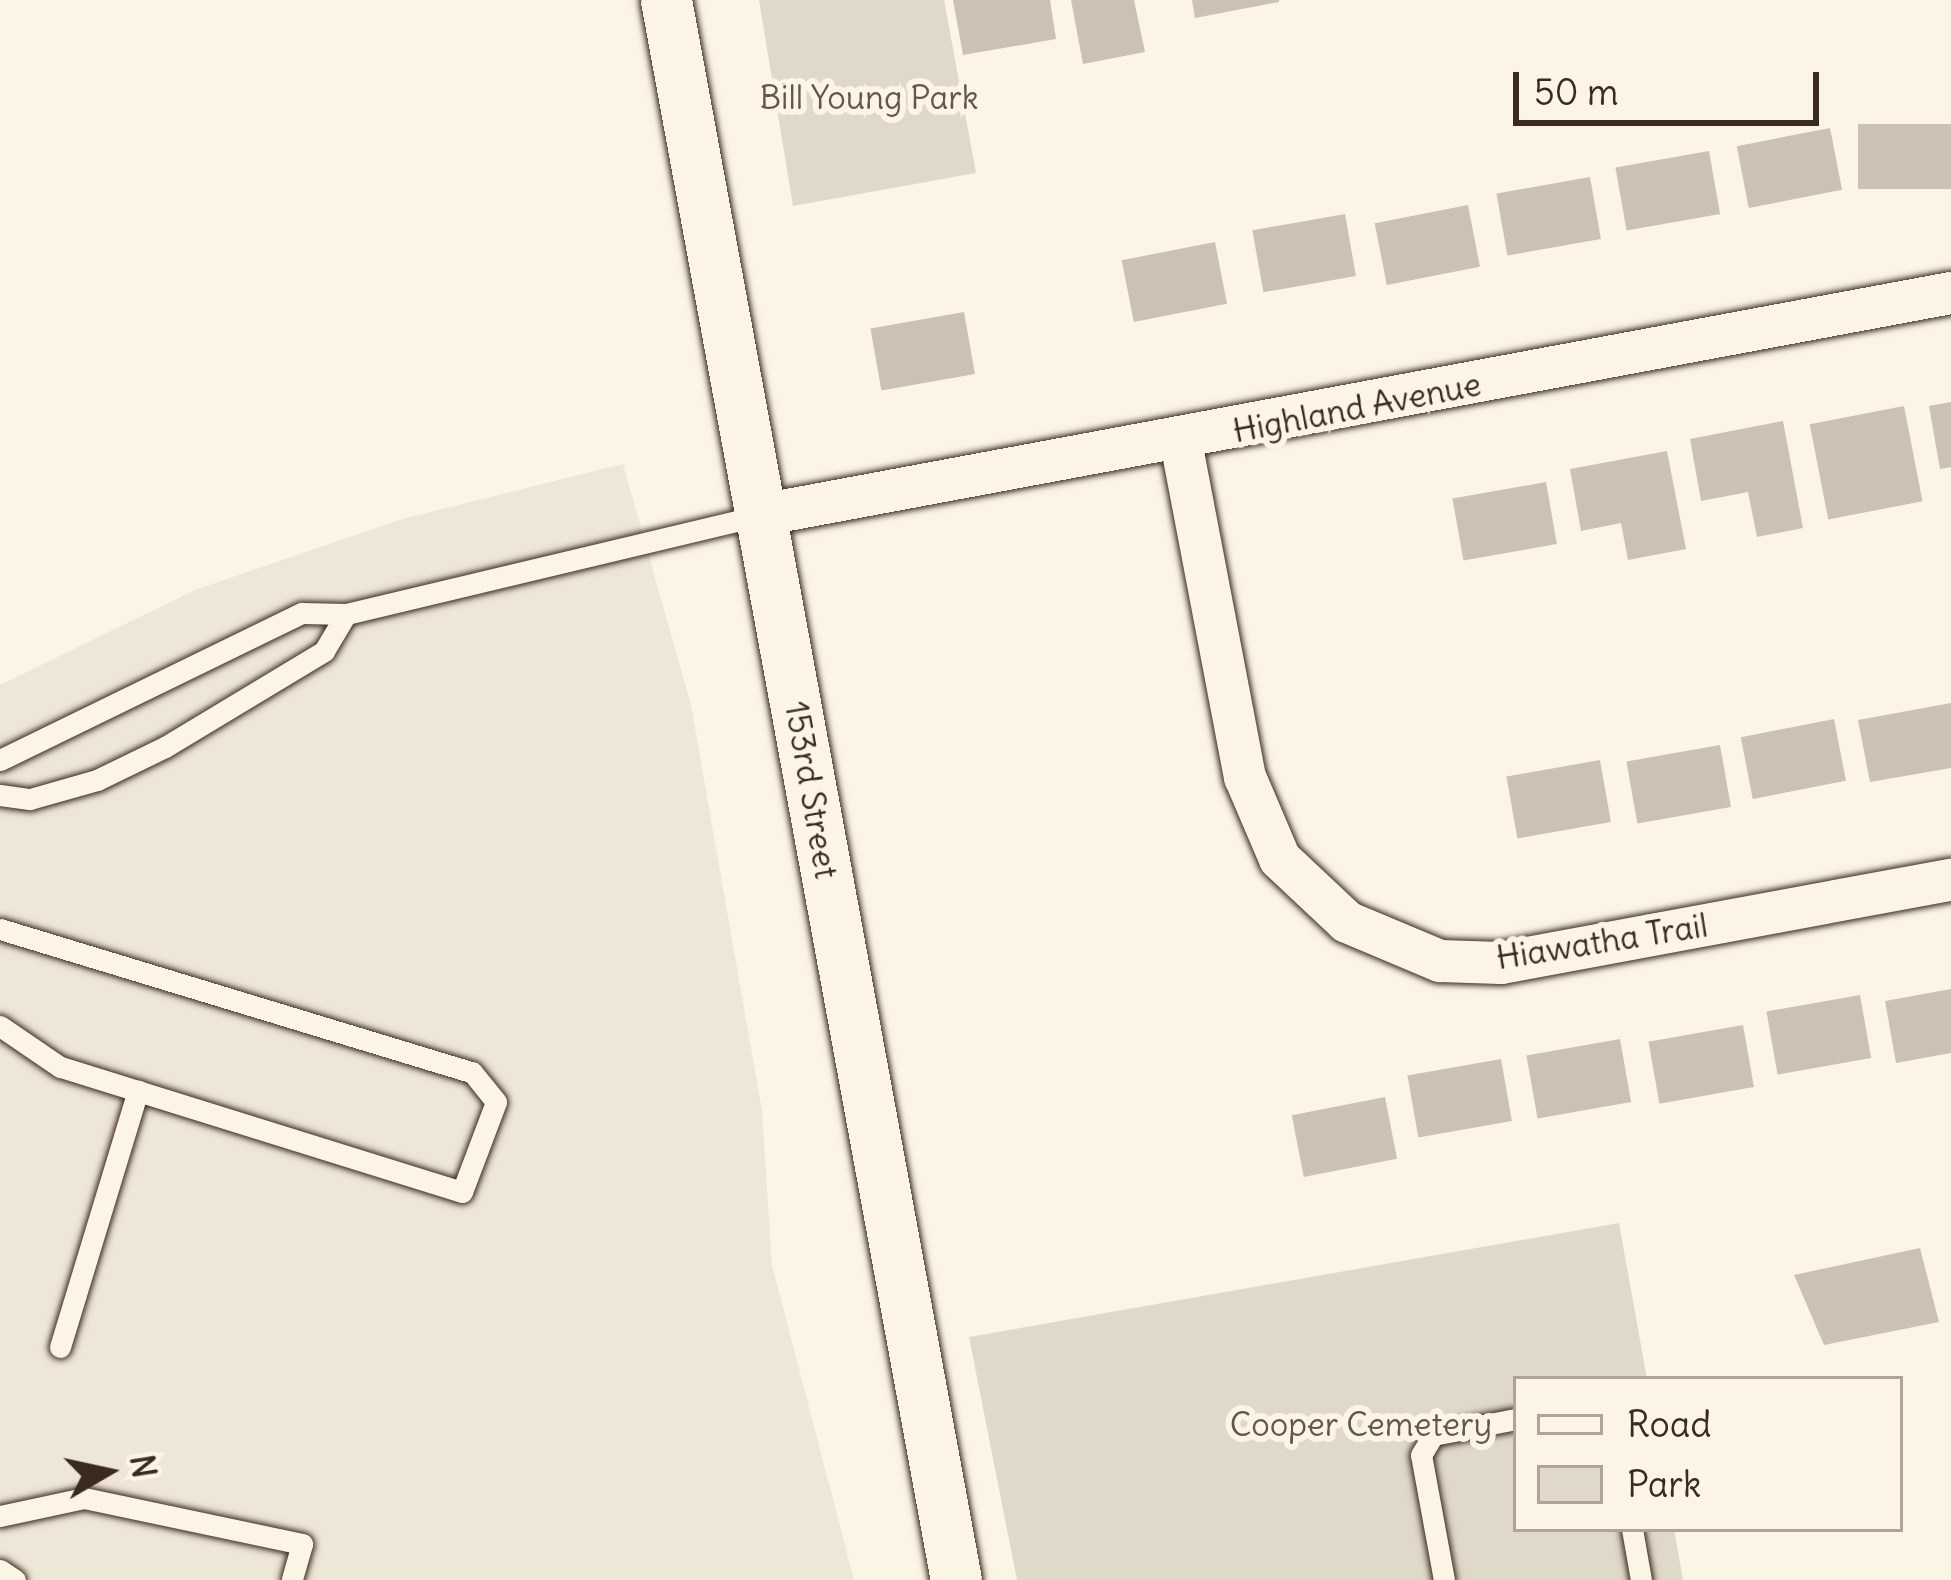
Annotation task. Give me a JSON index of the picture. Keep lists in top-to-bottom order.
{
  "streets": {
    "street": ["Highland Avenue", "153rd Street", "Hiawatha Trail"]
  },
  "crossings": [
    ["Highland Avenue", "153rd Street"],
    ["Highland Avenue", "Hiawatha Trail"]
  ],
  "parks": ["Bill Young Park", "Cooper Cemetery"],
  "legend": ["Road", "Park"],
  "scale_bar": "50 m",
  "north": "right"
}
